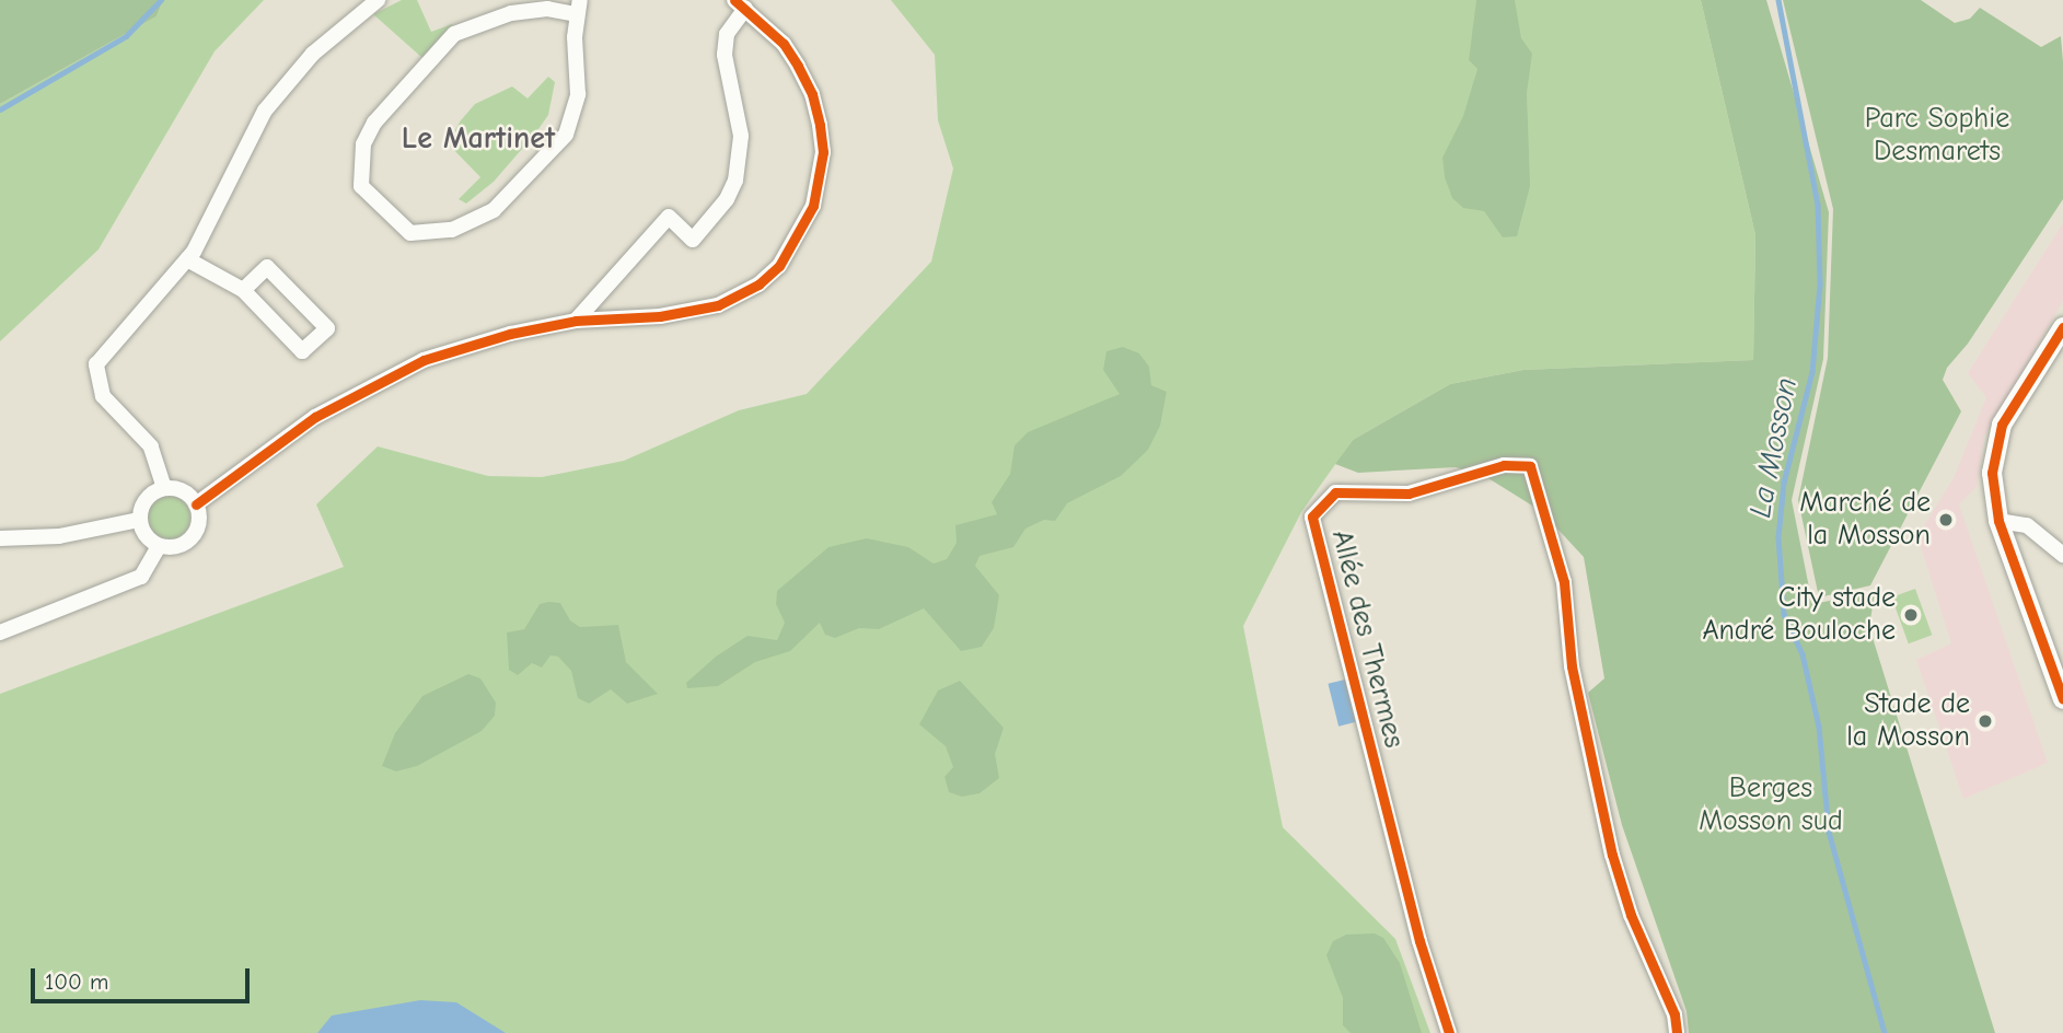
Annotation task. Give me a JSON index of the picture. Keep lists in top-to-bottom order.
{
  "streets": {
    "street": ["Allée des Thermes"]
  },
  "districts": ["Le Martinet"],
  "water": ["La Mosson"],
  "parks": ["Parc Sophie Desmarets", "Berges Mosson sud"],
  "places": ["Marché de la Mosson", "City stade André Bouloche", "Stade de la Mosson"],
  "scale_bar": "100 m"
}
